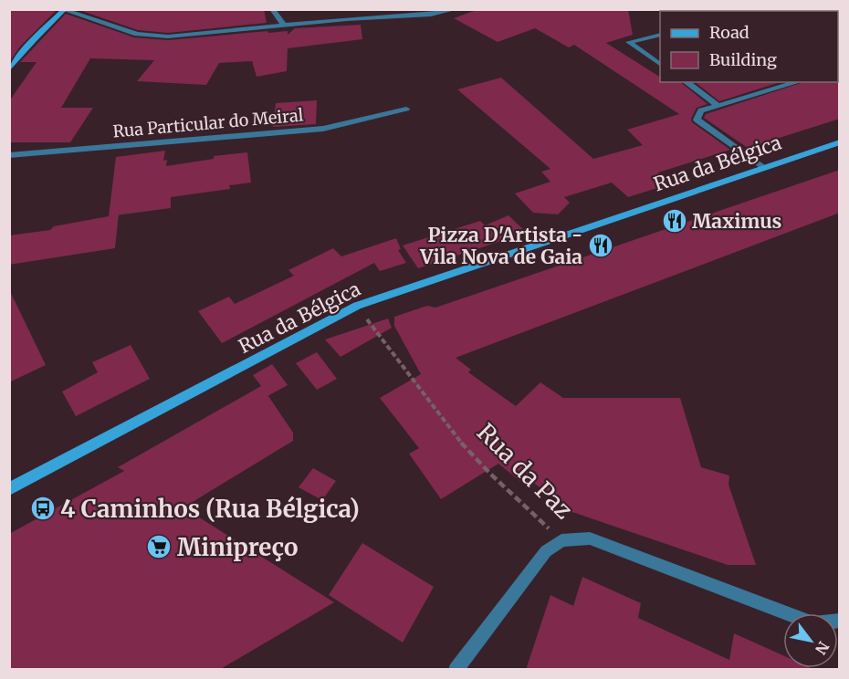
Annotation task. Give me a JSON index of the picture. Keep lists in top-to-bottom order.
{
  "streets": {
    "main road": ["Rua da Bélgica"],
    "street": ["Rua Particular do Meiral", "Rua da Paz"]
  },
  "crossings": [
    ["Rua da Bélgica", "Rua da Paz"]
  ],
  "places": {
    "restaurant": ["Maximus", "Pizza D'Artista - Vila Nova de Gaia"],
    "bus stop": ["4 Caminhos (Rua Bélgica)"],
    "supermarket": ["Minipreço"]
  },
  "legend": ["Road", "Building"],
  "north": "bottom right"
}
